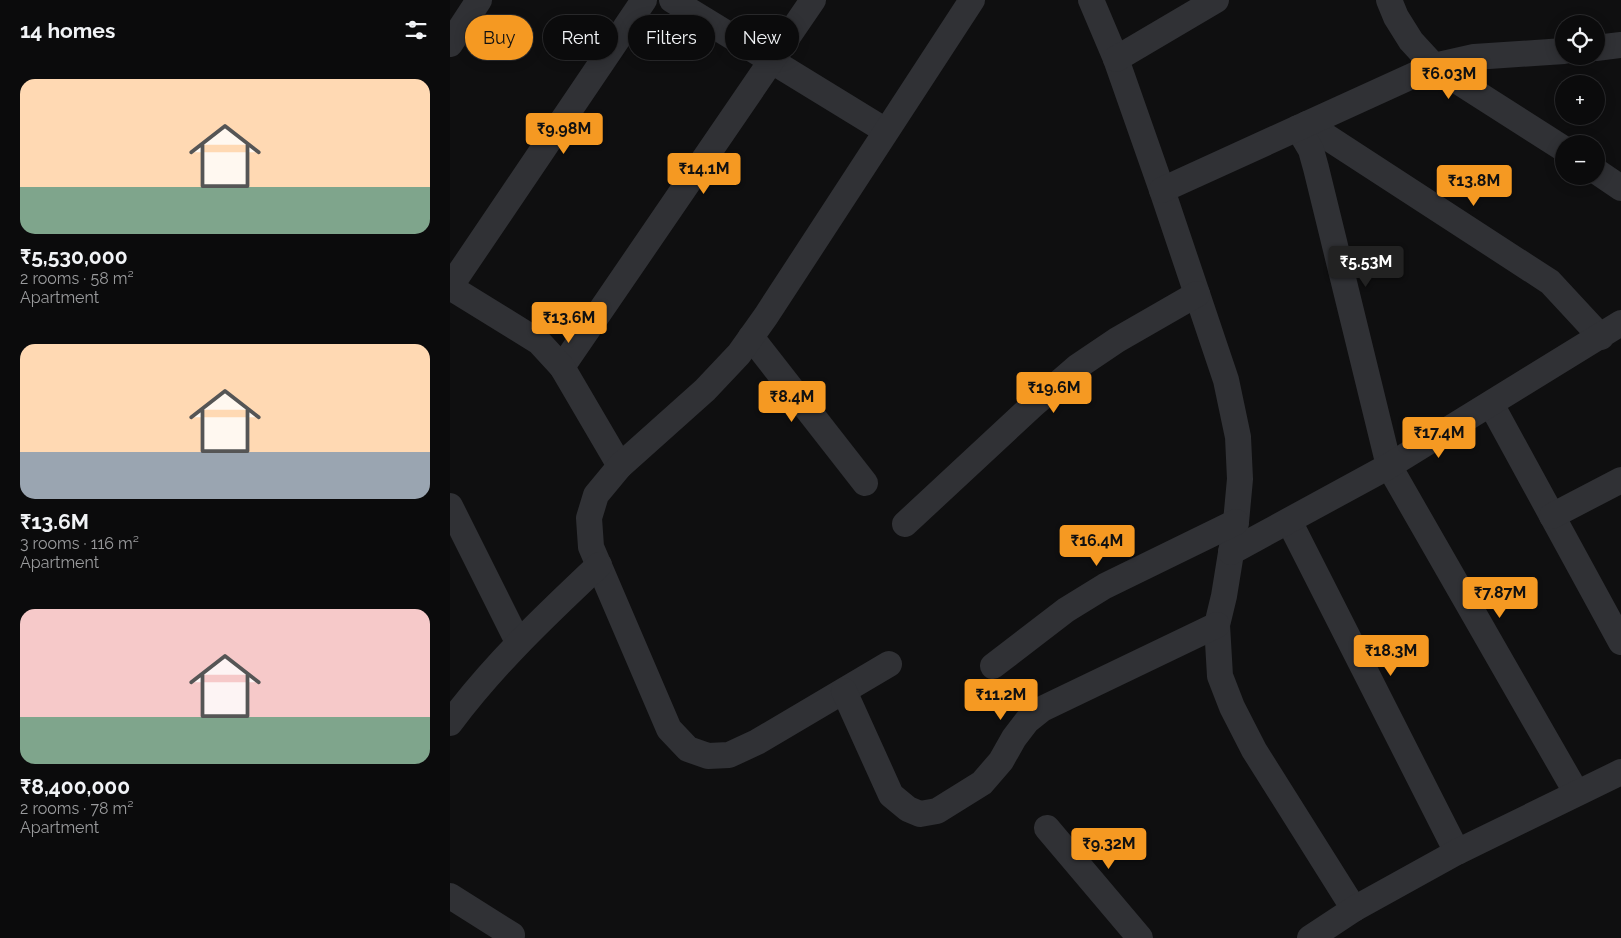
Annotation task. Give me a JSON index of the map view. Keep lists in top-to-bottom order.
{
  "page": {
    "heading": "14 homes",
    "map_buttons": ["+", "−"],
    "chip": [
      "Buy",
      "Rent",
      "Filters",
      "New"
    ],
    "price": [
      "₹6.03M",
      "₹9.98M",
      "₹14.1M",
      "₹13.8M",
      "₹5.53M",
      "₹13.6M",
      "₹19.6M",
      "₹8.4M",
      "₹17.4M",
      "₹16.4M",
      "₹7.87M",
      "₹18.3M",
      "₹11.2M",
      "₹9.32M"
    ],
    "list": [
      {
        "name": "₹5,530,000",
        "note": "2 rooms · 58 m² · Apartment"
      },
      {
        "name": "₹13.6M",
        "note": "3 rooms · 116 m² · Apartment"
      },
      {
        "name": "₹8,400,000",
        "note": "2 rooms · 78 m² · Apartment"
      }
    ]
  }
}
